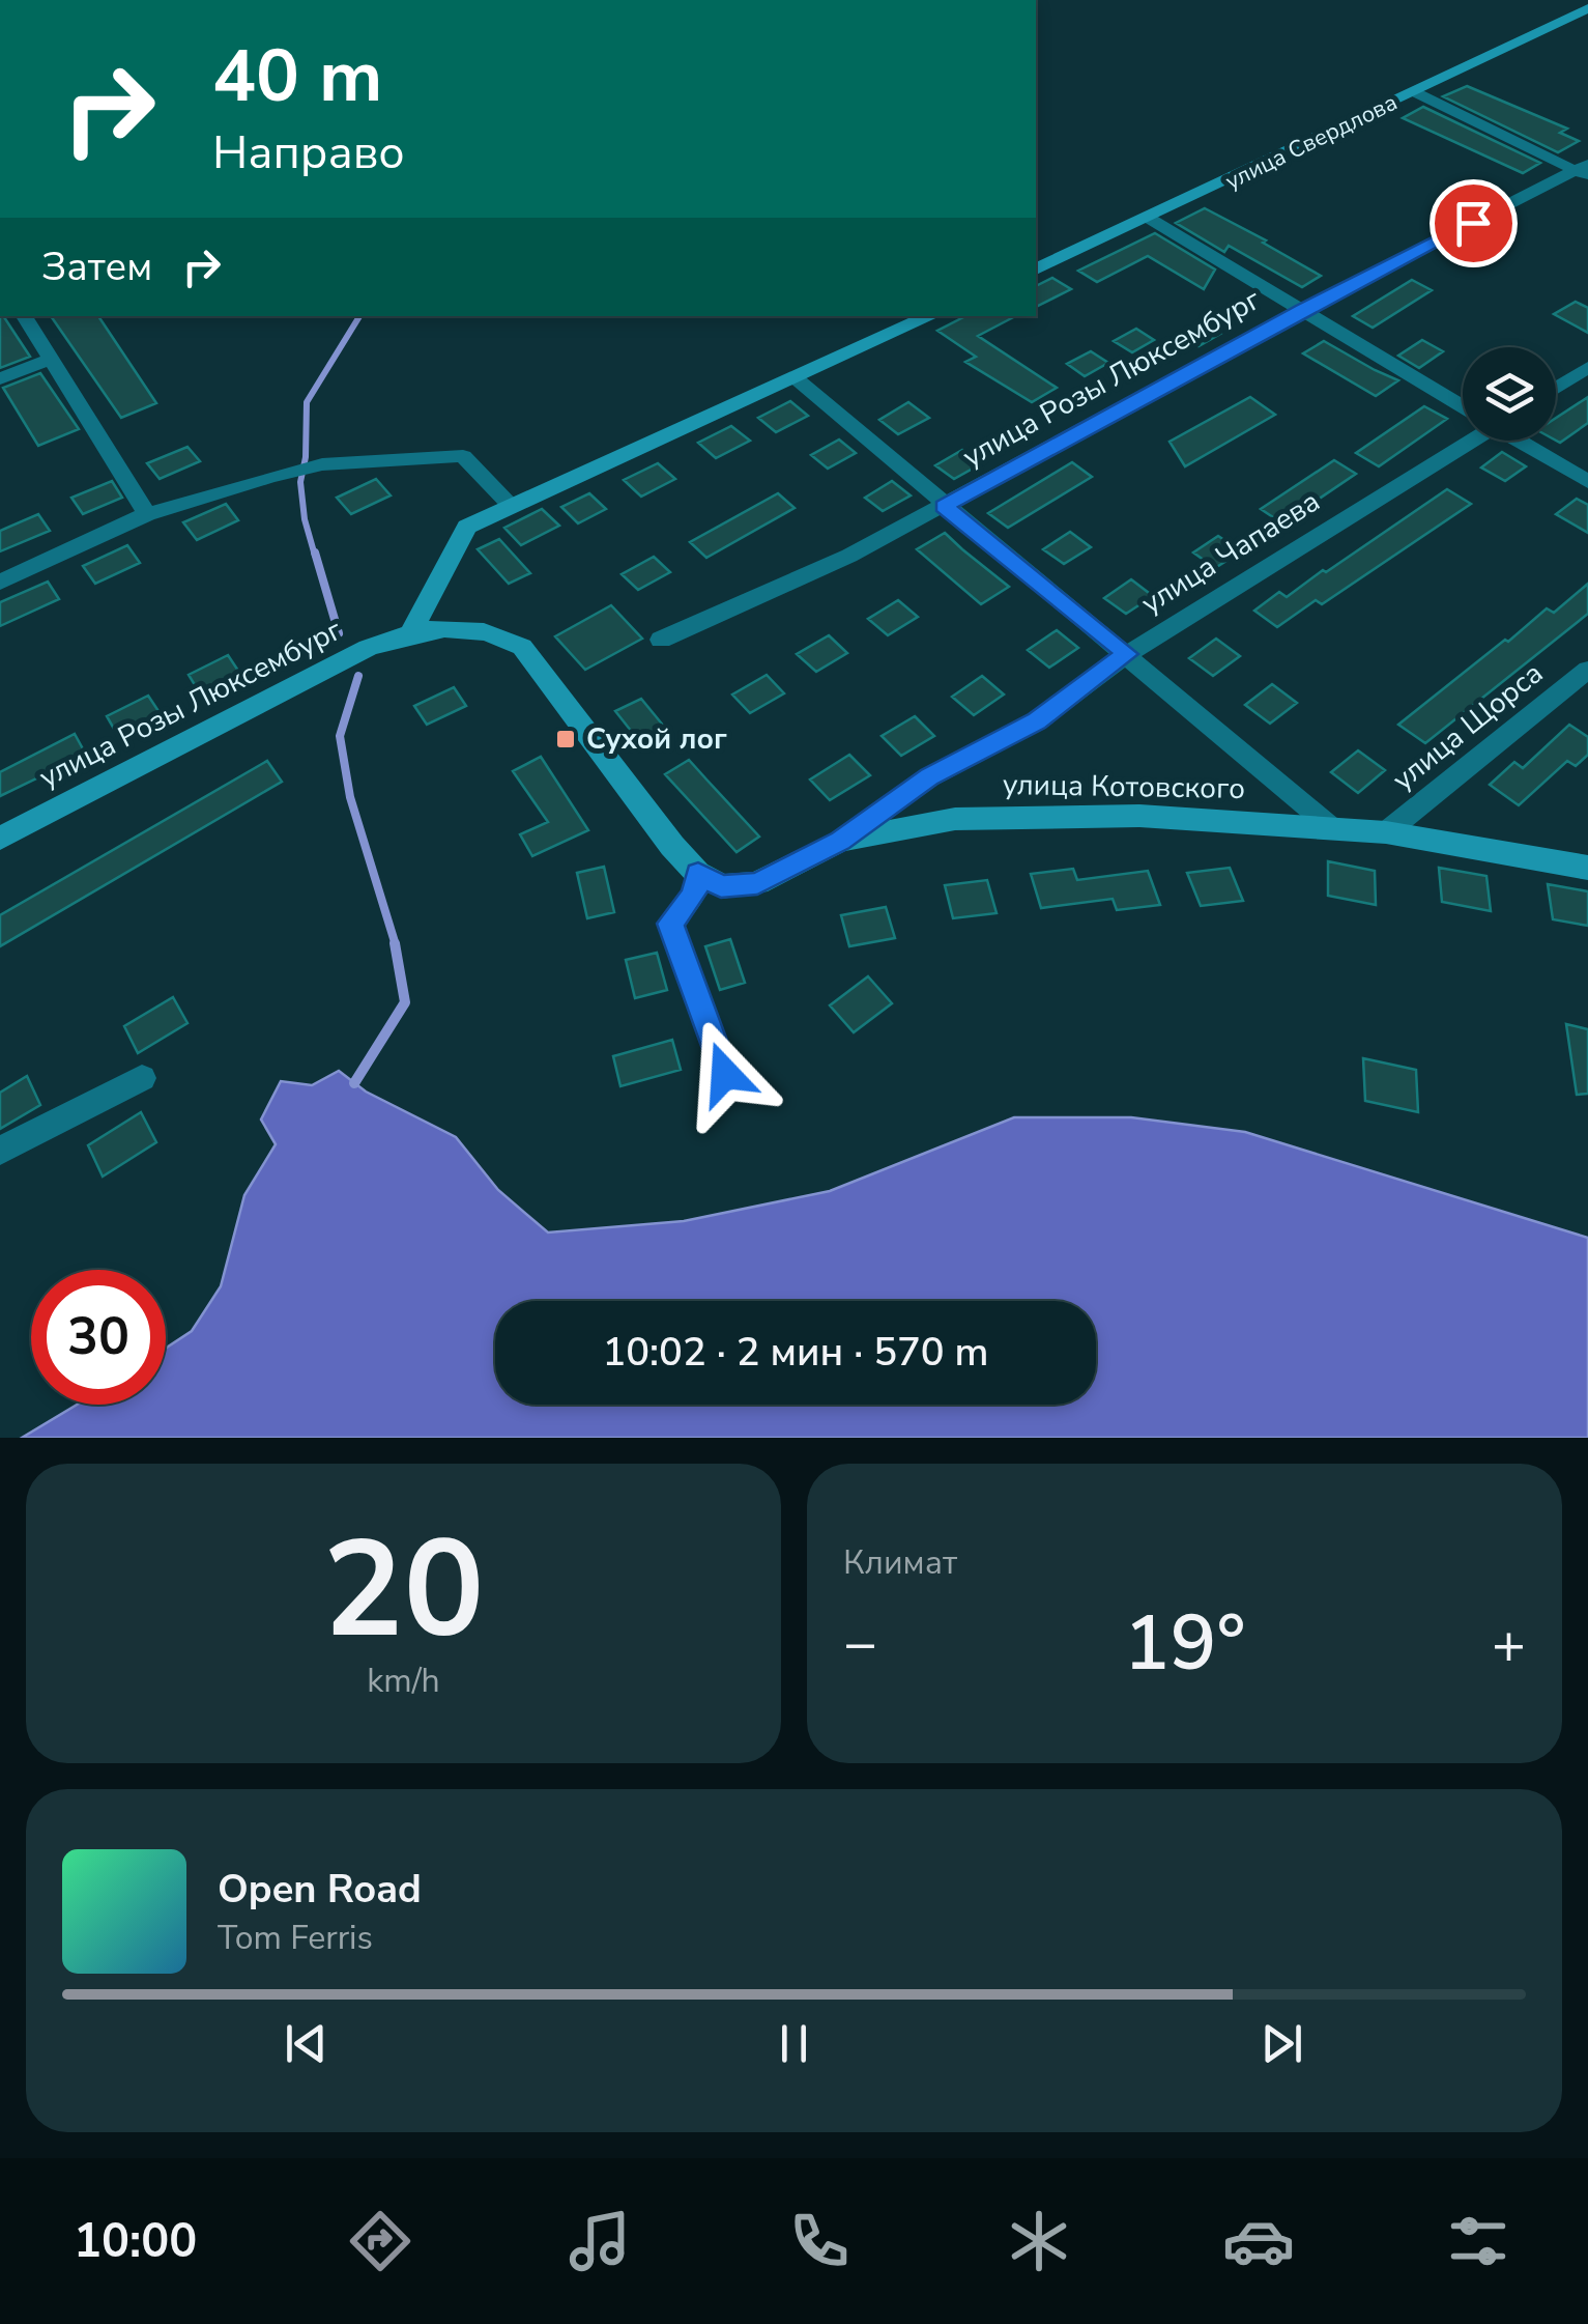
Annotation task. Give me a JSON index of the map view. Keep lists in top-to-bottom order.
{
  "streets": {
    "street": [
      "улица Свердлова",
      "улица Розы Люксембург",
      "улица Чапаева",
      "улица Щорса",
      "улица Котовского"
    ]
  },
  "crossings": [
    ["улица Чапаева", "улица Котовского"],
    ["улица Щорса", "улица Котовского"]
  ],
  "places": {
    "transit": ["Сухой лог"]
  },
  "page": {
    "turn": ["40 m", "Направо"],
    "then": "Затем",
    "limit": "30",
    "trip": "10:02 · 2 мин · 570 m",
    "tile": [
      ["20", "km/h"],
      "Климат"
    ],
    "heat": ["−", "19°", "+"],
    "song": ["Open Road", "Tom Ferris"],
    "tabs": "10:00"
  }
}
